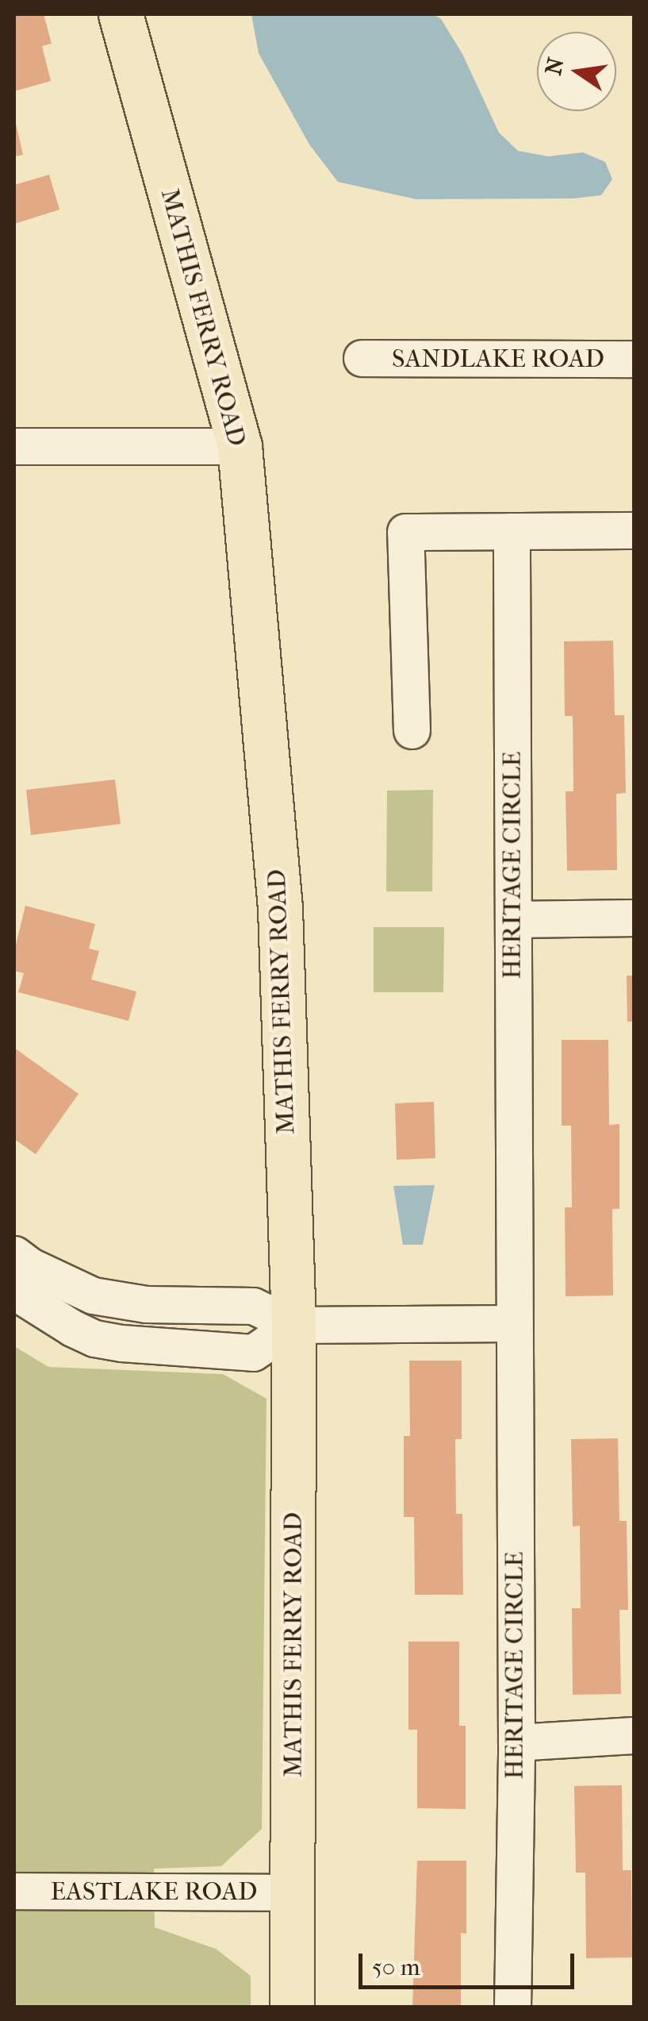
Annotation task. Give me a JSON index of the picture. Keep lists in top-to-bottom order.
{
  "streets": {
    "main road": ["MATHIS FERRY ROAD"],
    "street": ["SANDLAKE ROAD", "HERITAGE CIRCLE", "EASTLAKE ROAD"]
  },
  "crossings": [
    ["MATHIS FERRY ROAD", "EASTLAKE ROAD"]
  ],
  "scale_bar": "50 m",
  "north": "left"
}
